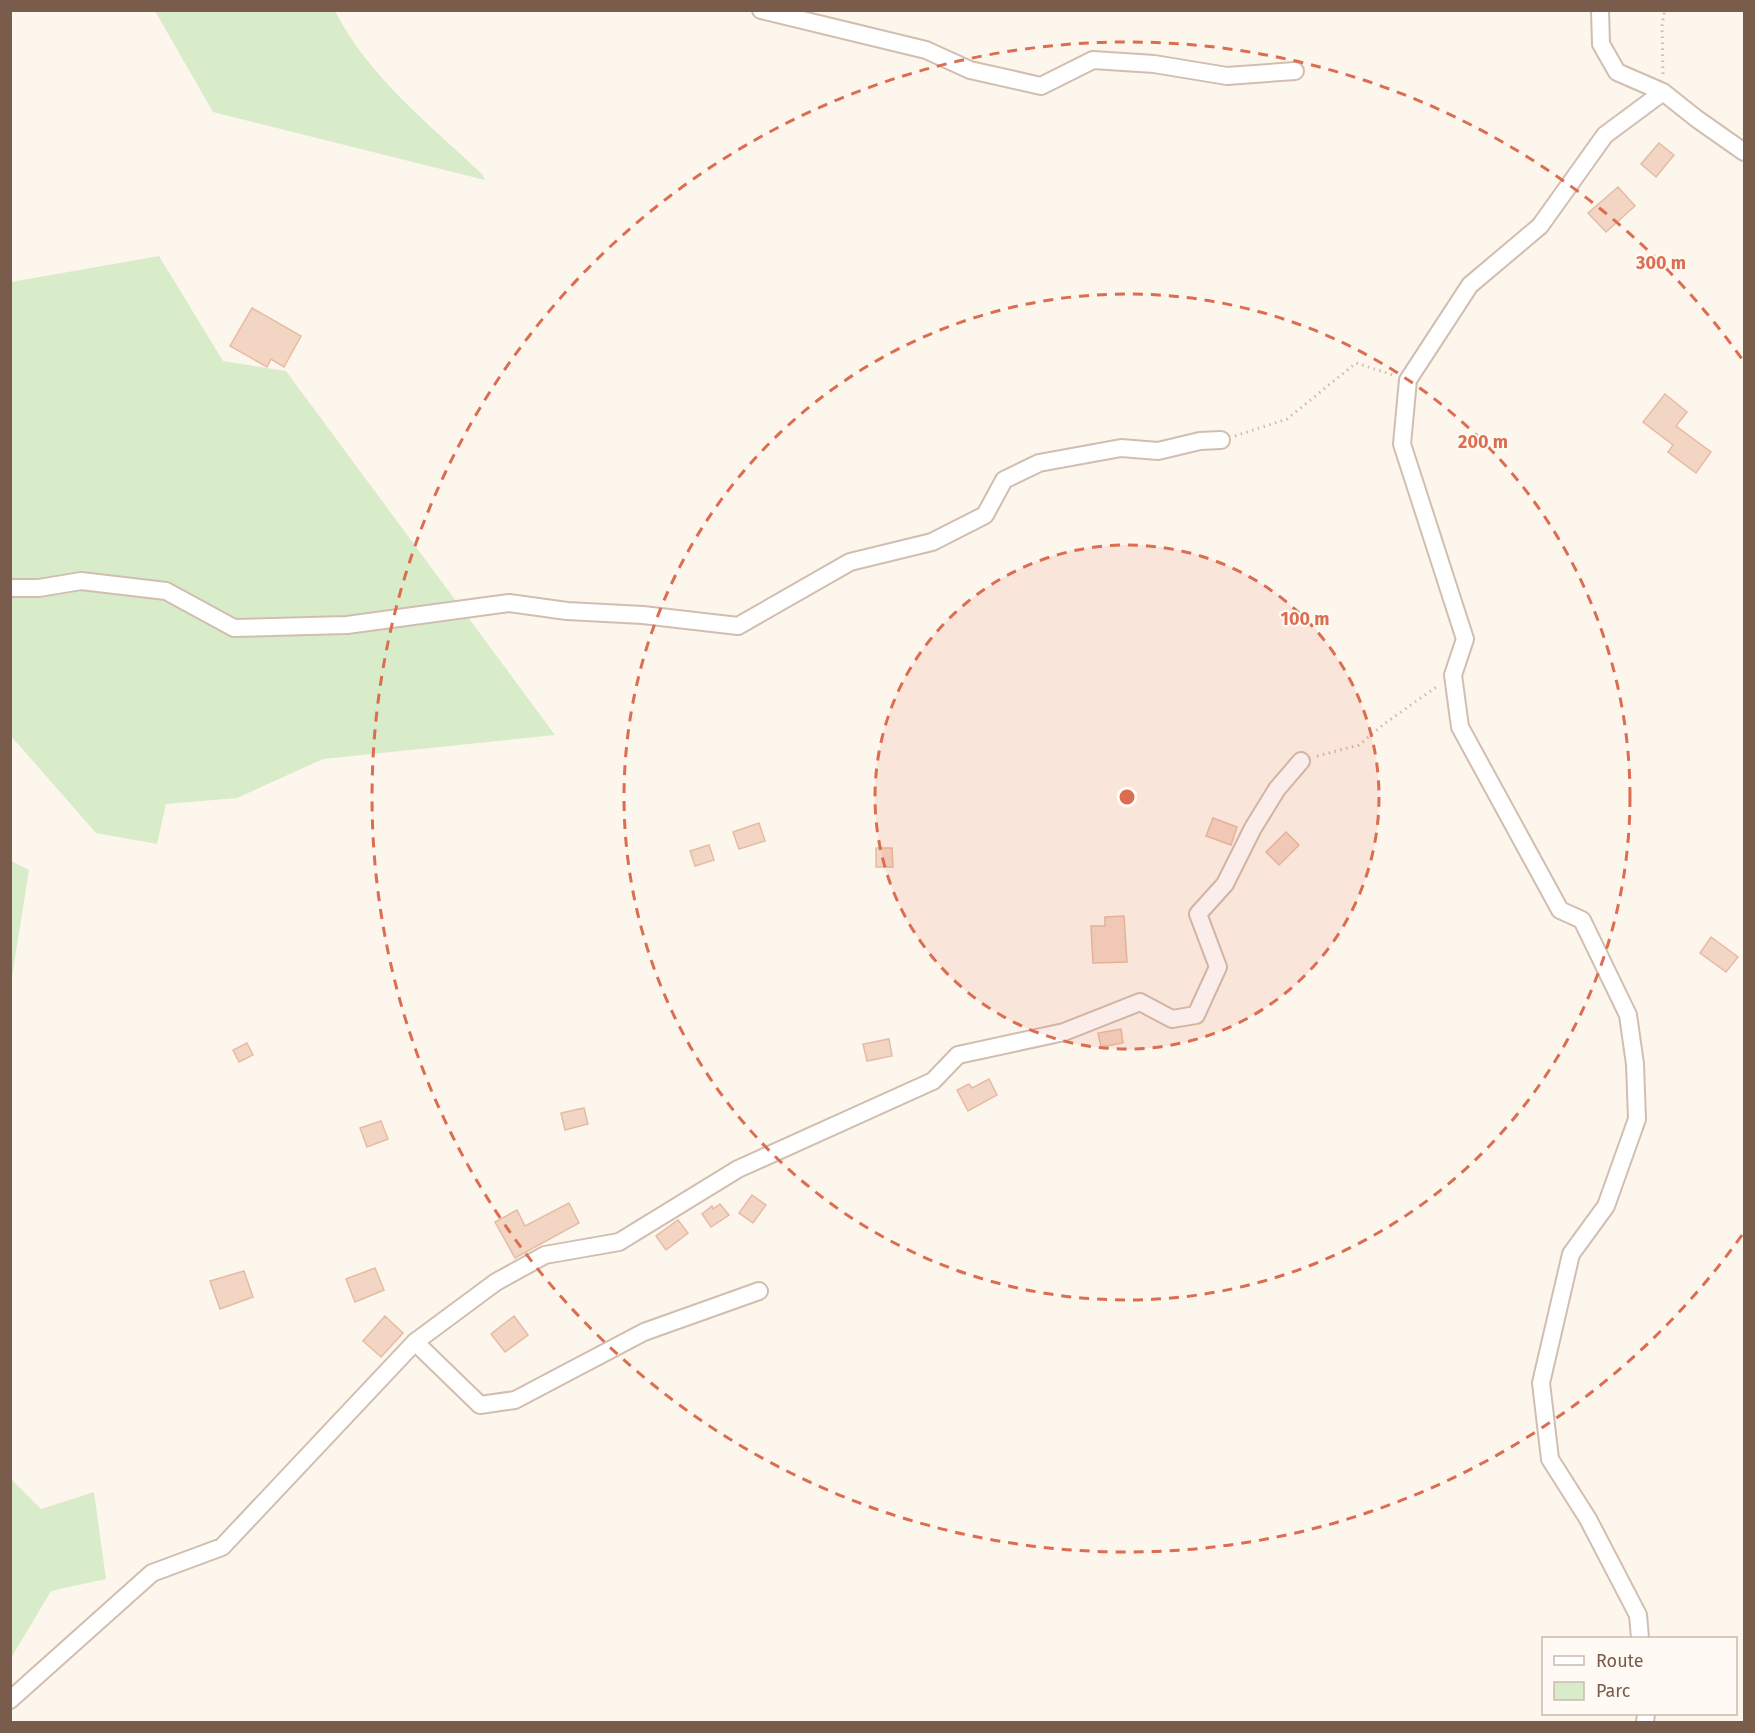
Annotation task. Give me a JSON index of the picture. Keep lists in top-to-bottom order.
{
  "legend": ["Route", "Parc"],
  "rings": ["300 m", "200 m", "100 m"]
}
